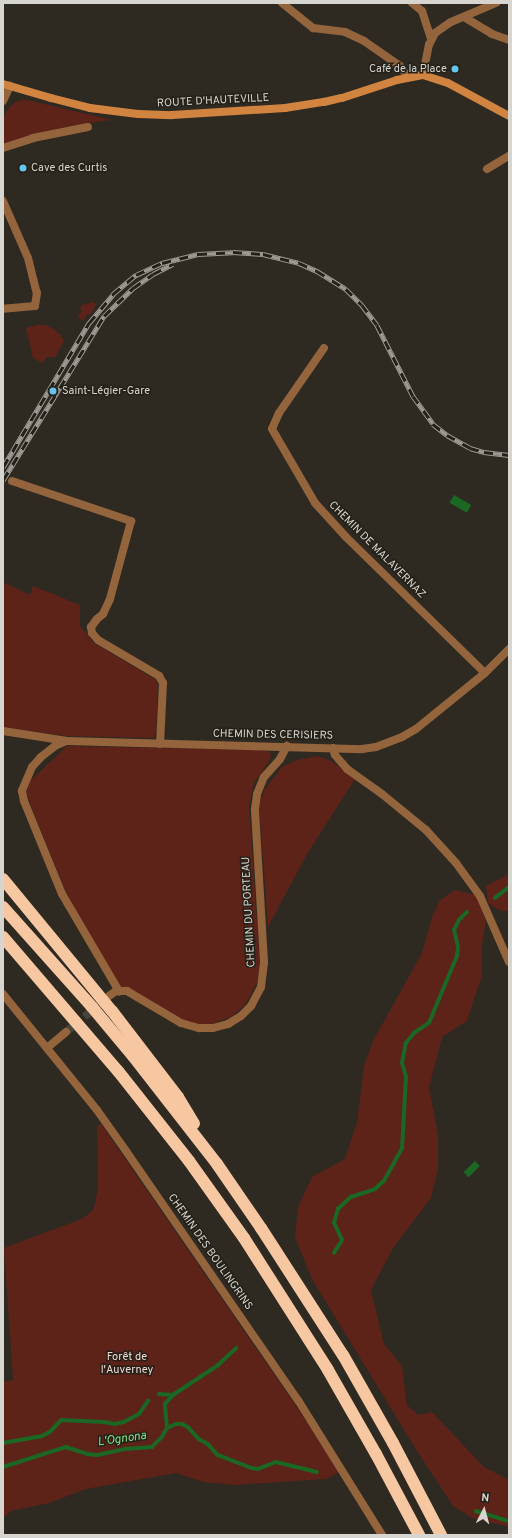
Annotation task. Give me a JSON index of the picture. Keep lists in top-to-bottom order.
{
  "streets": {
    "main road": ["ROUTE D'HAUTEVILLE"],
    "street": [
      "CHEMIN DE MALAVERNAZ",
      "CHEMIN DES CERISIERS",
      "CHEMIN DU PORTEAU",
      "CHEMIN DES BOULINGRINS"
    ]
  },
  "crossings": [
    ["CHEMIN DE MALAVERNAZ", "CHEMIN DES CERISIERS"],
    ["CHEMIN DES CERISIERS", "CHEMIN DU PORTEAU"]
  ],
  "water": ["L'Ognona"],
  "parks": ["Forêt de l'Auverney"],
  "places": ["Café de la Place", "Cave des Curtis", "Saint-Légier-Gare"],
  "north": "top"
}
